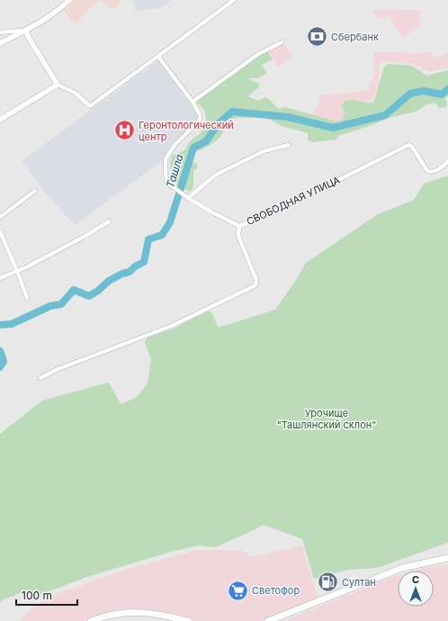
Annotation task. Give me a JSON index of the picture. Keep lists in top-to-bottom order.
{
  "streets": {
    "street": ["СВОБОДНАЯ УЛИЦА"]
  },
  "water": ["Ташла"],
  "parks": ["Урочище \"Ташлянский склон\""],
  "places": {
    "bank": ["Сбербанк"],
    "hospital": ["Геронтологический центр"],
    "fuel station": ["Султан"],
    "supermarket": ["Светофор"]
  },
  "scale_bar": "100 m",
  "north": "top"
}
